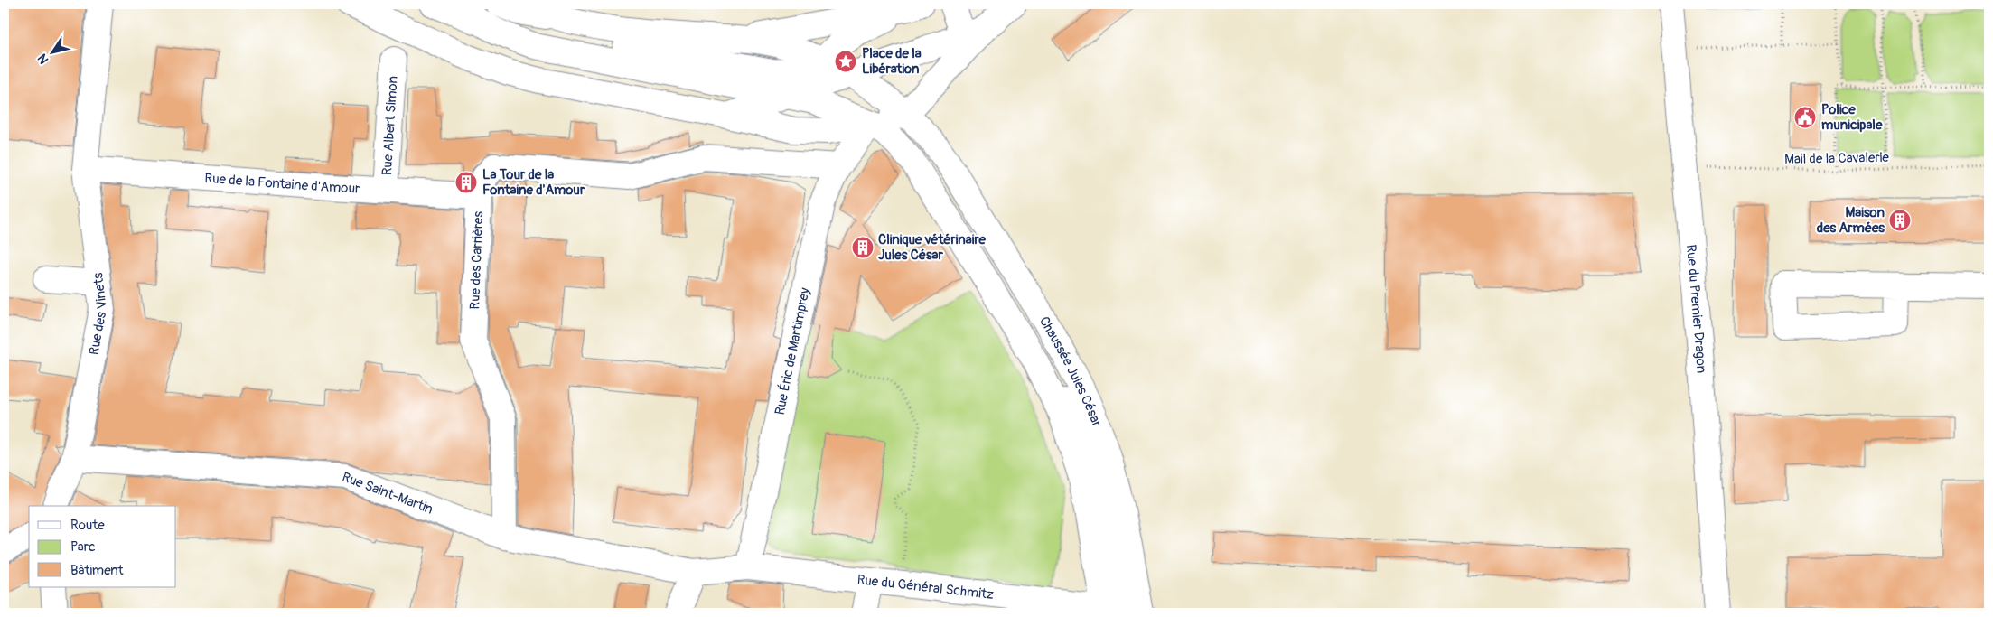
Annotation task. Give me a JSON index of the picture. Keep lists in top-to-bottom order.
{
  "streets": {
    "street": [
      "Rue Albert Simon",
      "Rue de la Fontaine d'Amour",
      "Rue des Carrières",
      "Rue du Premier Dragon",
      "Rue des Vinets",
      "Rue Éric de Martimprey",
      "Chaussée Jules César",
      "Rue Saint-Martin",
      "Rue du Général Schmitz"
    ],
    "path": ["Mail de la Cavalerie"]
  },
  "crossings": [
    ["Rue Albert Simon", "Rue de la Fontaine d'Amour"],
    ["Mail de la Cavalerie", "Rue du Premier Dragon"],
    ["Rue de la Fontaine d'Amour", "Rue des Carrières"],
    ["Rue de la Fontaine d'Amour", "Rue des Vinets"],
    ["Rue des Carrières", "Rue Éric de Martimprey"],
    ["Rue des Carrières", "Rue Saint-Martin"],
    ["Rue des Vinets", "Rue Saint-Martin"],
    ["Rue Éric de Martimprey", "Chaussée Jules César"],
    ["Rue Éric de Martimprey", "Rue Saint-Martin"],
    ["Rue Éric de Martimprey", "Rue du Général Schmitz"],
    ["Chaussée Jules César", "Rue du Général Schmitz"],
    ["Rue Saint-Martin", "Rue du Général Schmitz"]
  ],
  "places": {
    "place": ["Place de la Libération"],
    "public building": ["Police municipale"],
    "building": ["La Tour de la Fontaine d'Amour", "Maison des Armées", "Clinique vétérinaire Jules César"]
  },
  "legend": ["Route", "Parc", "Bâtiment"],
  "north": "bottom left"
}
